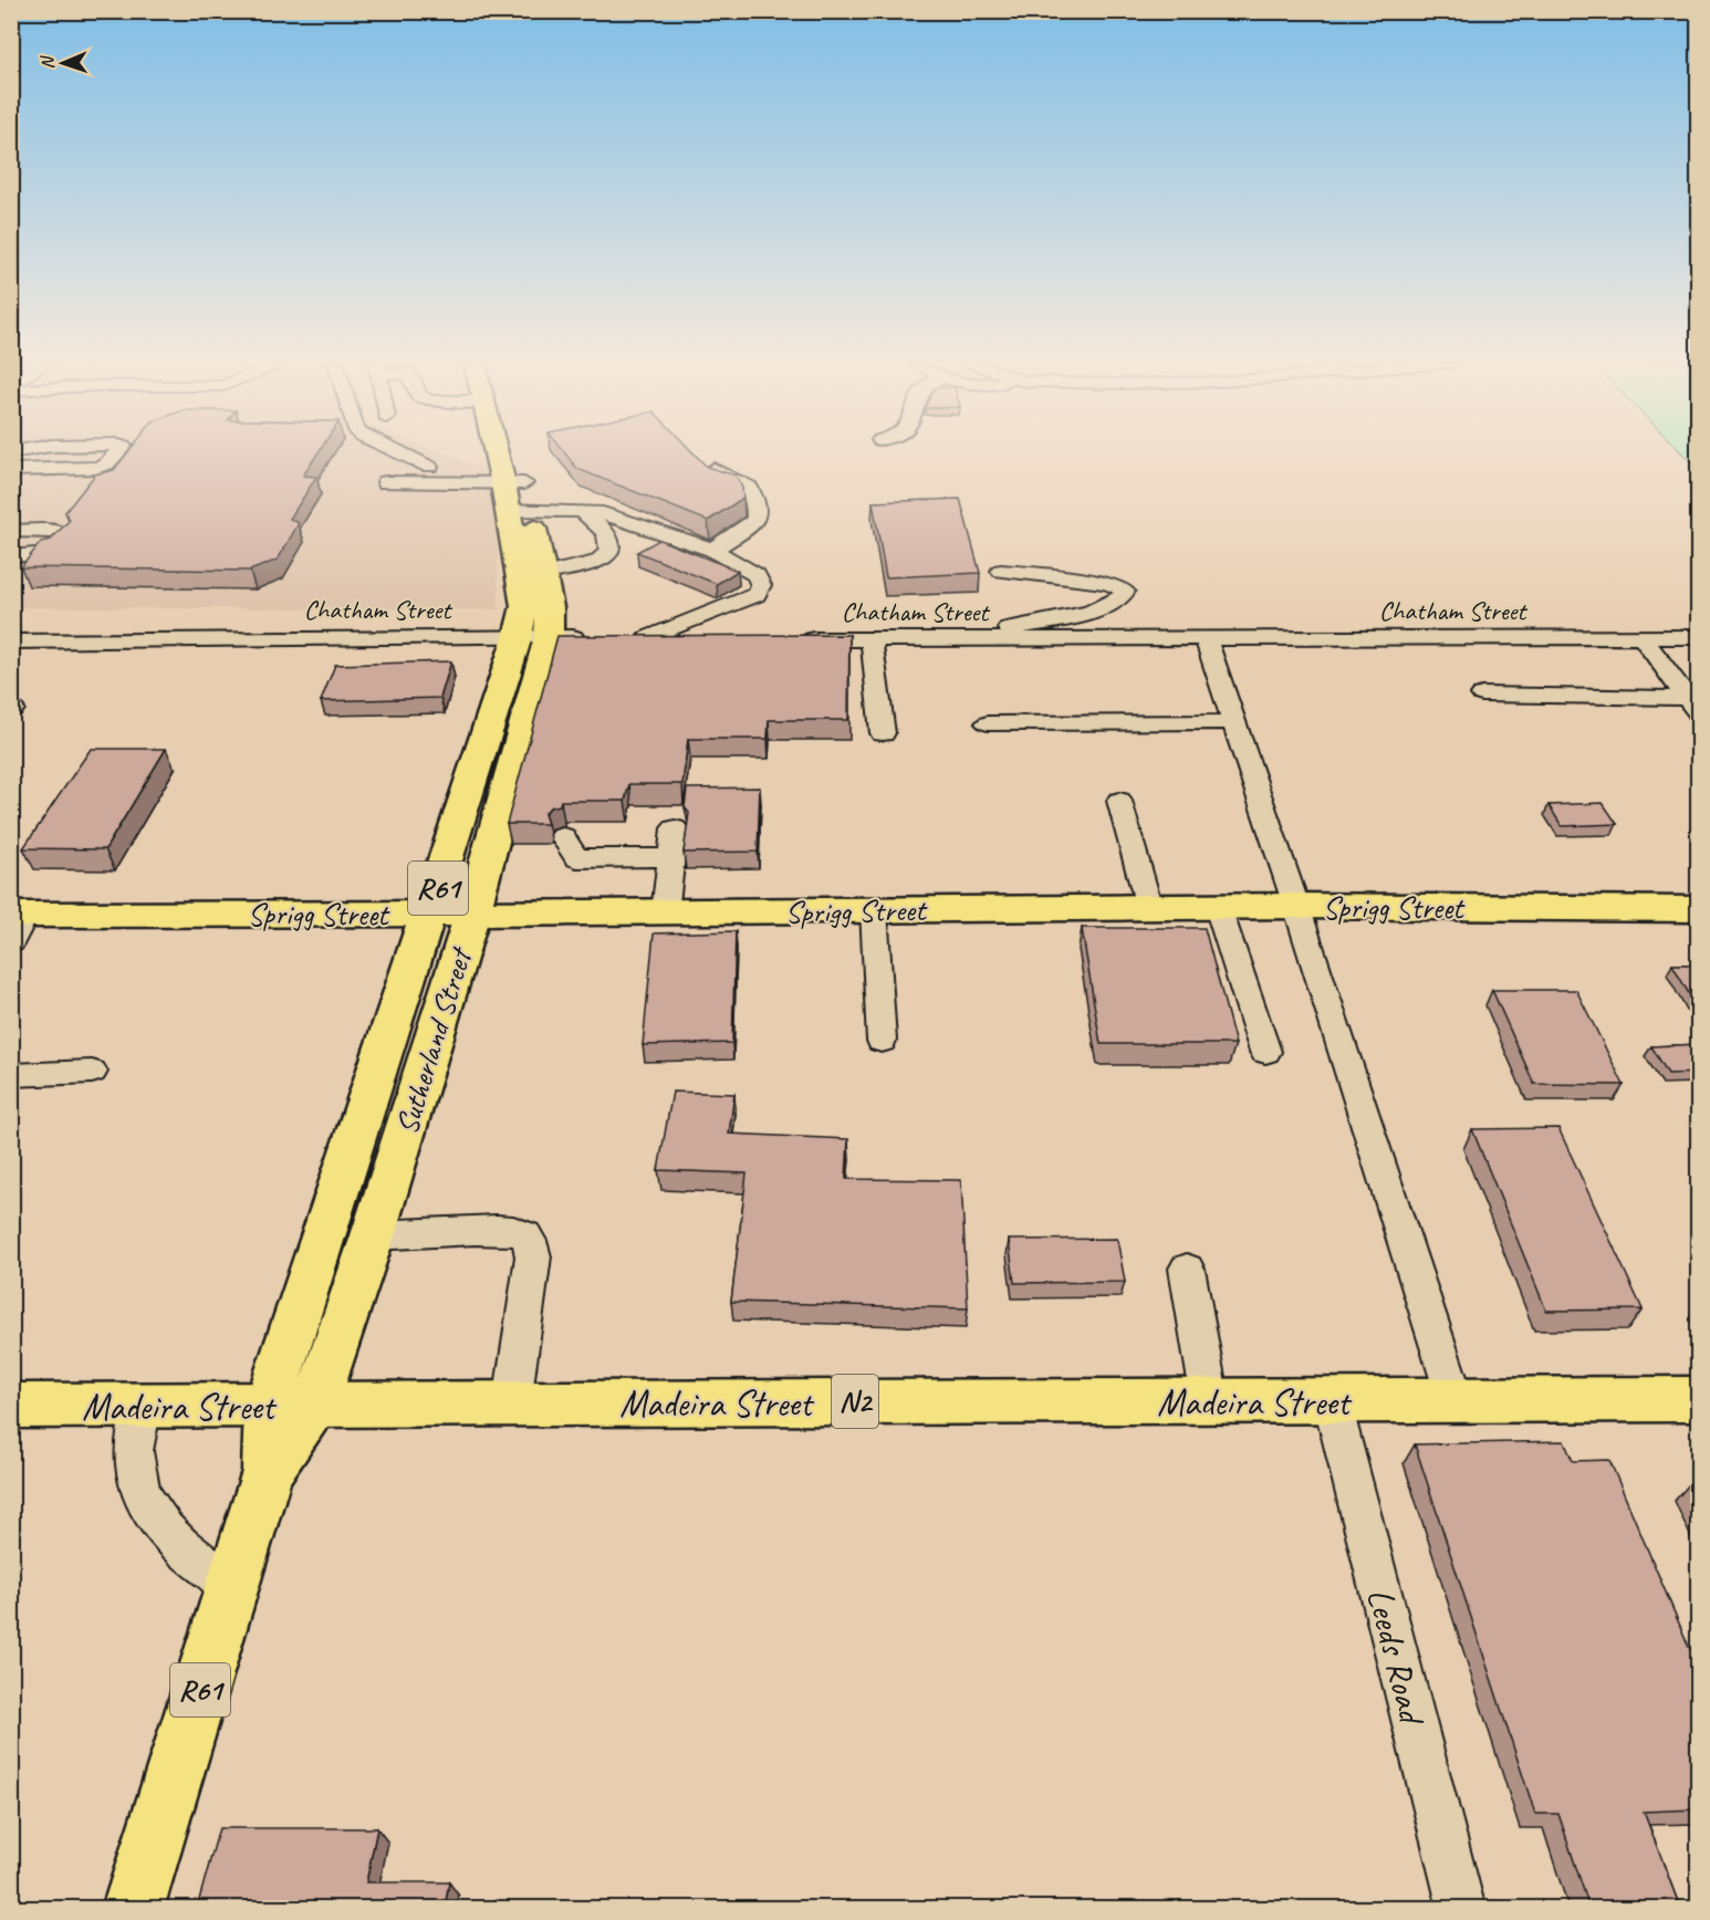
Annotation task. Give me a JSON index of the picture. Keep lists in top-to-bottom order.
{
  "streets": {
    "main road": [
      "R61",
      "Sprigg Street",
      "Sutherland Street",
      "N2",
      "Madeira Street"
    ],
    "street": ["Chatham Street", "Leeds Road"]
  },
  "crossings": [
    ["Chatham Street", "Sutherland Street"],
    ["Sprigg Street", "Sutherland Street"],
    ["Sutherland Street", "Madeira Street"],
    ["Madeira Street", "Leeds Road"]
  ],
  "north": "left"
}
